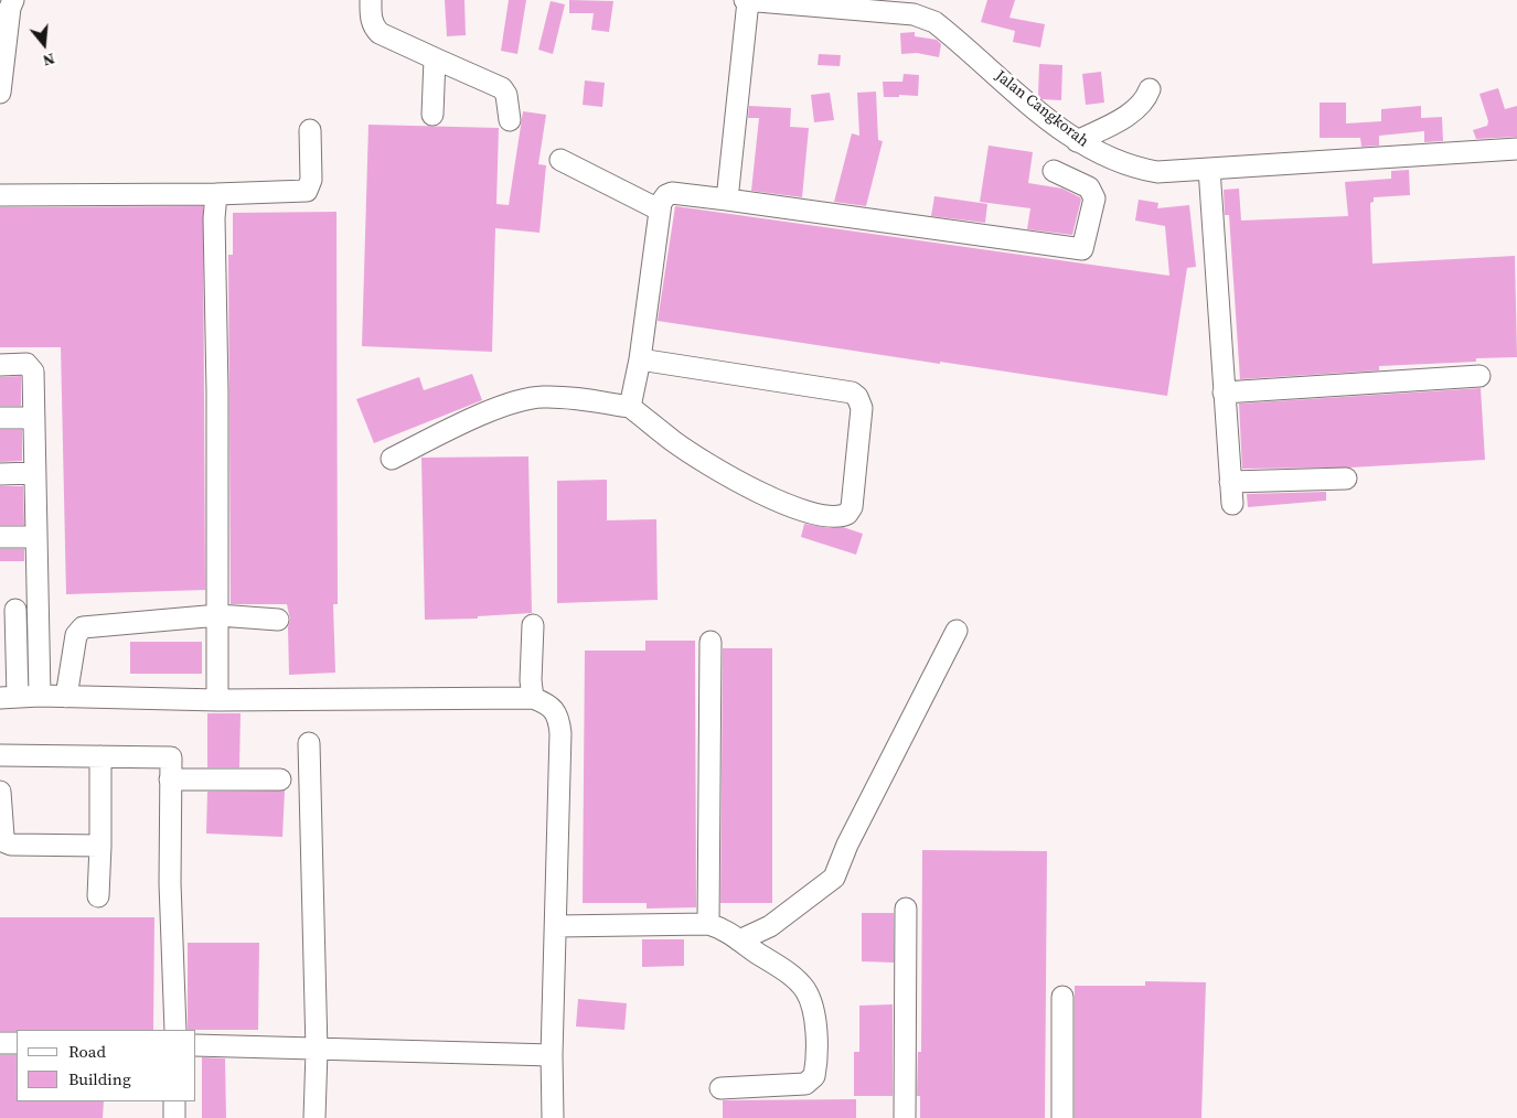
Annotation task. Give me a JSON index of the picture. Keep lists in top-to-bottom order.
{
  "streets": {
    "street": ["Jalan Cangkorah"]
  },
  "legend": ["Road", "Building"],
  "north": "bottom"
}
